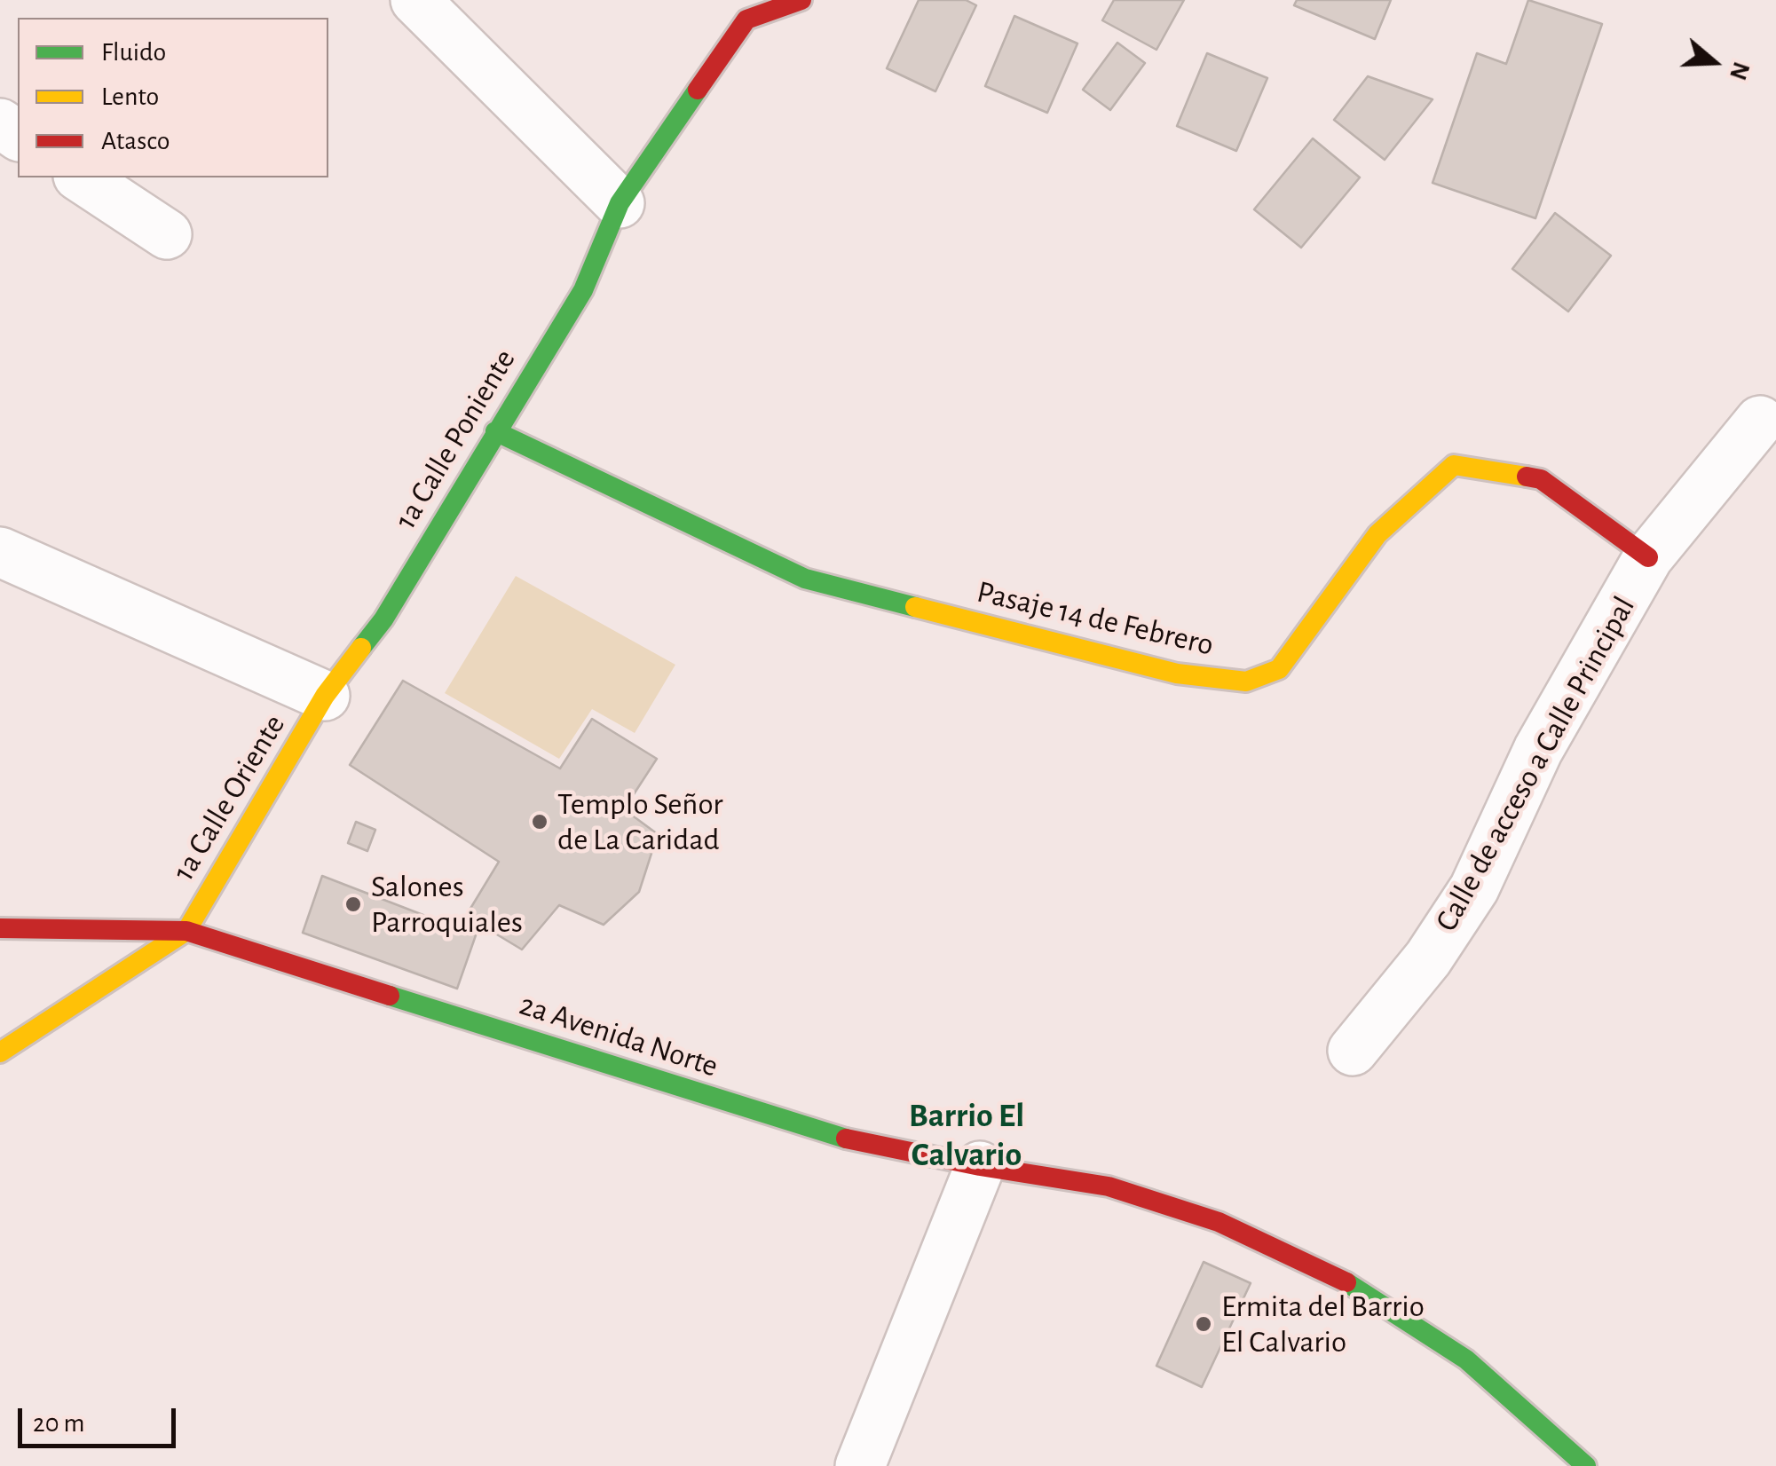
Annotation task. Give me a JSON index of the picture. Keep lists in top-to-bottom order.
{
  "streets": {
    "street": [
      "1a Calle Poniente",
      "Pasaje 14 de Febrero",
      "Calle de acceso a Calle Principal",
      "1a Calle Oriente",
      "2a Avenida Norte"
    ]
  },
  "crossings": [
    ["1a Calle Poniente", "Pasaje 14 de Febrero"],
    ["1a Calle Poniente", "1a Calle Oriente"],
    ["Pasaje 14 de Febrero", "Calle de acceso a Calle Principal"],
    ["1a Calle Oriente", "2a Avenida Norte"]
  ],
  "districts": ["Barrio El Calvario"],
  "places": ["Templo Señor de La Caridad", "Salones Parroquiales", "Ermita del Barrio El Calvario"],
  "legend": ["Fluido", "Lento", "Atasco"],
  "scale_bar": "20 m",
  "north": "right"
}
